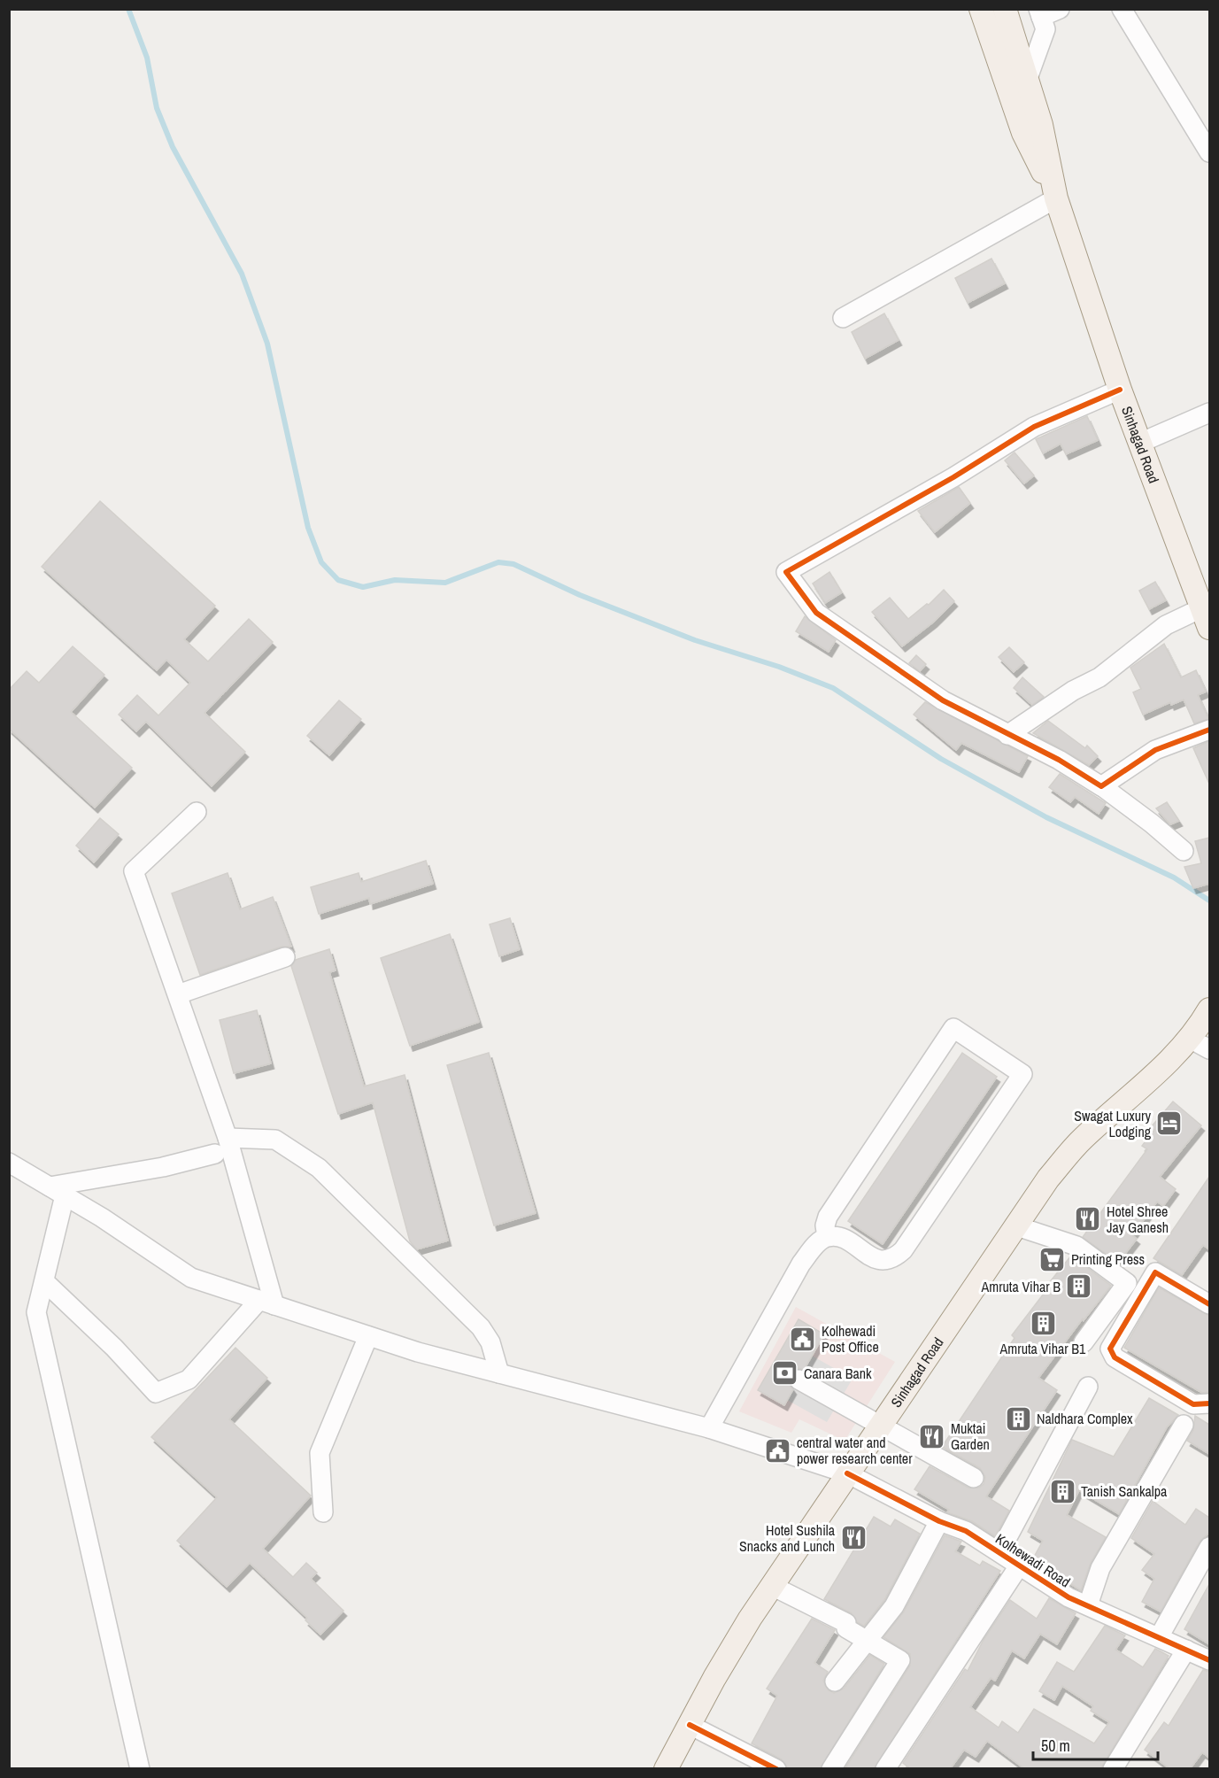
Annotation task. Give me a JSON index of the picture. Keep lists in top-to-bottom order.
{
  "streets": {
    "main road": ["Sinhagad Road"],
    "street": ["Kolhewadi Road"]
  },
  "crossings": [
    ["Sinhagad Road", "Kolhewadi Road"]
  ],
  "places": {
    "hotel": ["Swagat Luxury Lodging"],
    "restaurant": ["Hotel Shree Jay Ganesh", "Muktai Garden", "Hotel Sushila Snacks and Lunch"],
    "supermarket": ["Printing Press"],
    "building": [
      "Amruta Vihar B",
      "Amruta Vihar B1",
      "Naldhara Complex",
      "Tanish Sankalpa"
    ],
    "public building": ["Kolhewadi Post Office", "central water and power research center"],
    "bank": ["Canara Bank"]
  },
  "scale_bar": "50 m"
}
